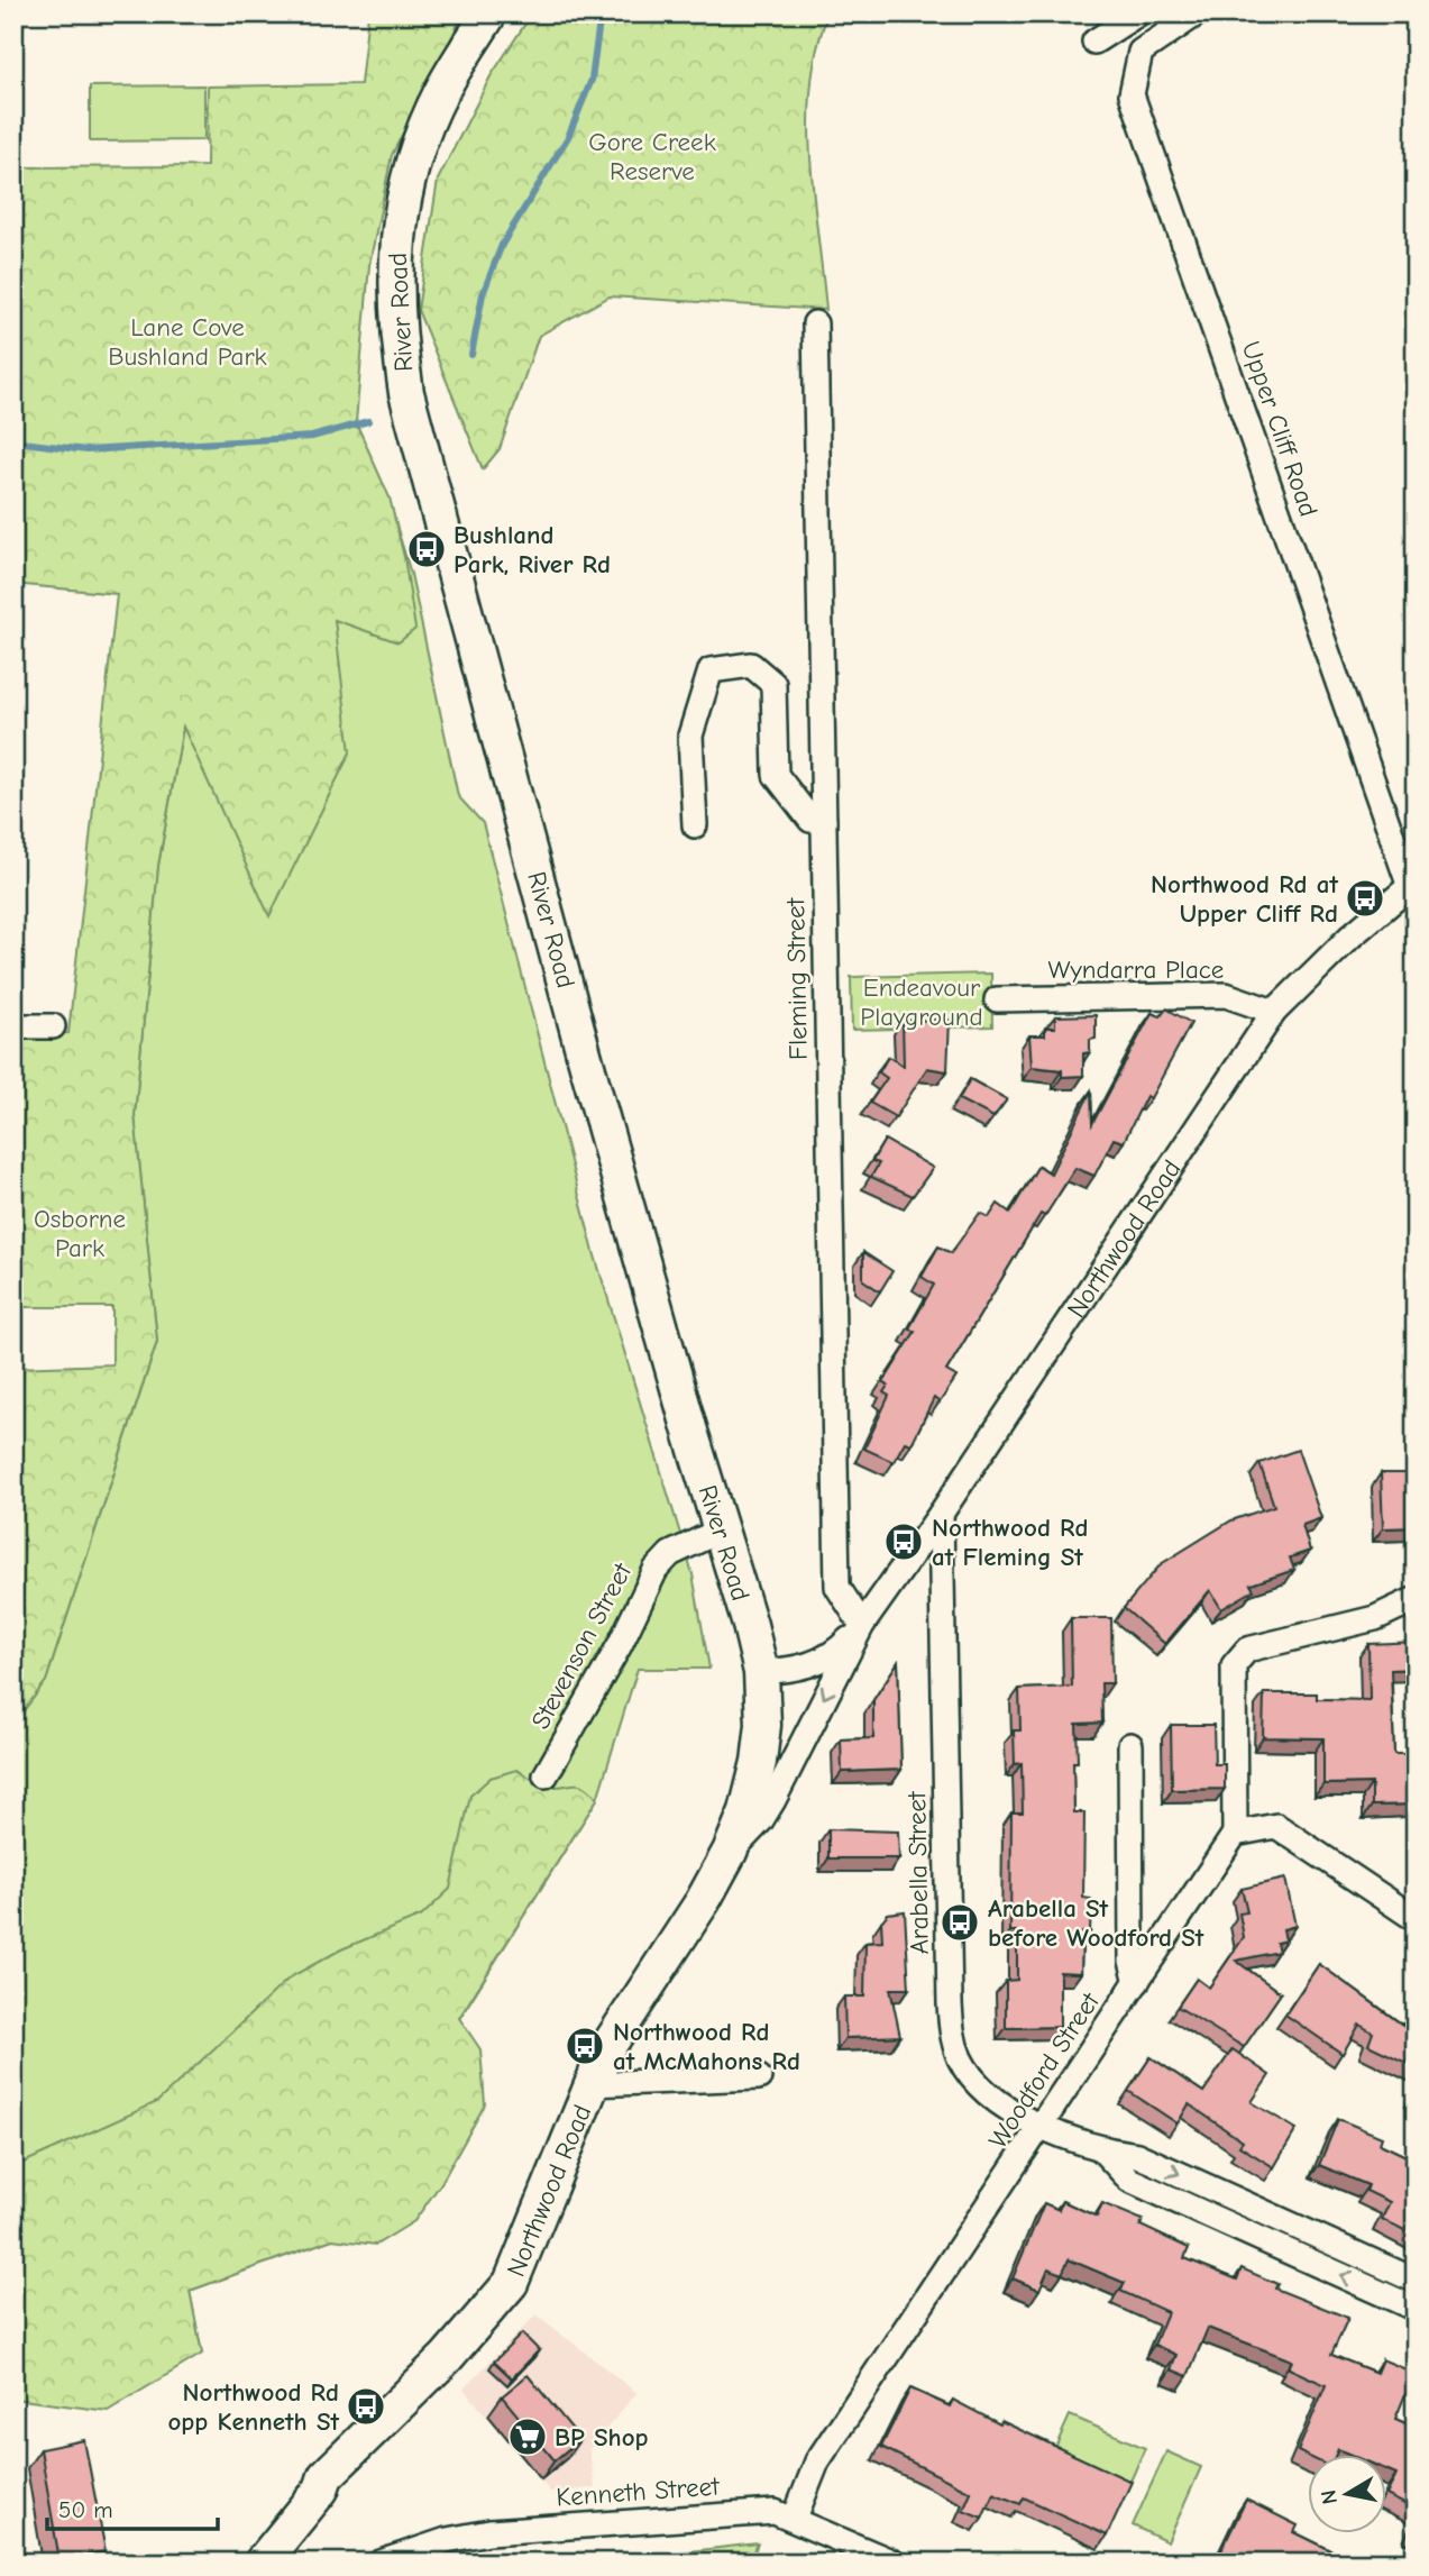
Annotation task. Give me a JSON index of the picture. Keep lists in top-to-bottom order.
{
  "streets": {
    "main road": ["River Road", "Northwood Road"],
    "street": [
      "Upper Cliff Road",
      "Wyndarra Place",
      "Fleming Street",
      "Stevenson Street",
      "Arabella Street",
      "Woodford Street",
      "Kenneth Street"
    ]
  },
  "crossings": [
    ["River Road", "Northwood Road"],
    ["River Road", "Stevenson Street"],
    ["Upper Cliff Road", "Northwood Road"],
    ["Wyndarra Place", "Northwood Road"],
    ["Fleming Street", "Northwood Road"],
    ["Northwood Road", "Arabella Street"],
    ["Arabella Street", "Woodford Street"],
    ["Woodford Street", "Kenneth Street"]
  ],
  "parks": [
    "Gore Creek Reserve",
    "Lane Cove Bushland Park",
    "Endeavour Playground",
    "Osborne Park"
  ],
  "places": {
    "bus stop": [
      "Bushland Park, River Rd",
      "Northwood Rd at Upper Cliff Rd",
      "Northwood Rd at Fleming St",
      "Arabella St before Woodford St",
      "Northwood Rd at McMahons Rd",
      "Northwood Rd opp Kenneth St"
    ],
    "supermarket": ["BP Shop"]
  },
  "scale_bar": "50 m",
  "north": "left"
}
